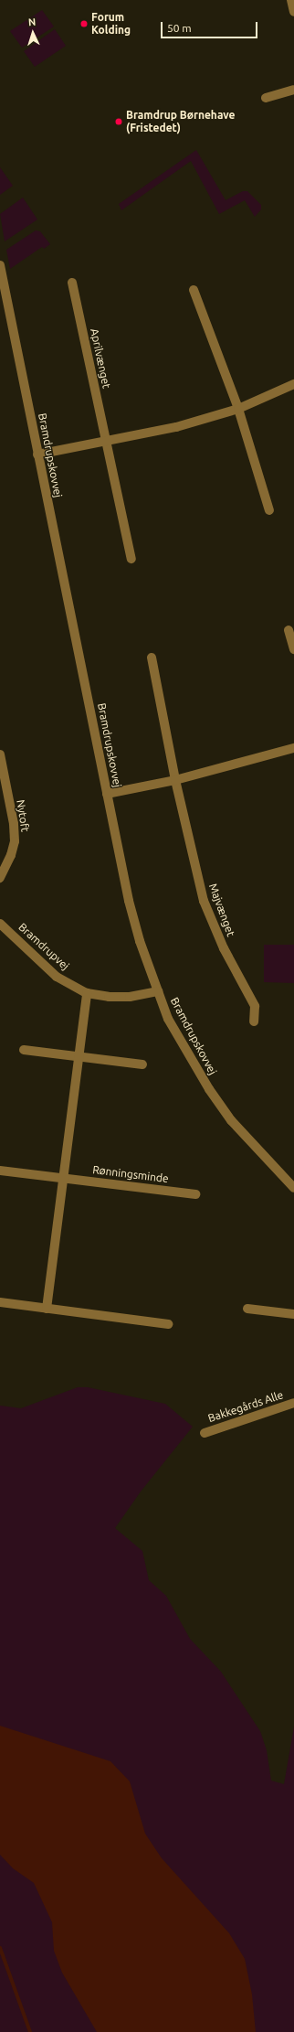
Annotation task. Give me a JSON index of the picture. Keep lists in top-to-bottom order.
{
  "streets": {
    "street": [
      "Aprilvænget",
      "Bramdrupskovvej",
      "Nytoft",
      "Majvænget",
      "Bramdrupvej",
      "Rønningsminde",
      "Bakkegårds Alle"
    ]
  },
  "crossings": [
    ["Bramdrupskovvej", "Bramdrupvej"]
  ],
  "places": ["Forum Kolding", "Bramdrup Børnehave (Fristedet)"],
  "scale_bar": "50 m",
  "north": "top"
}
